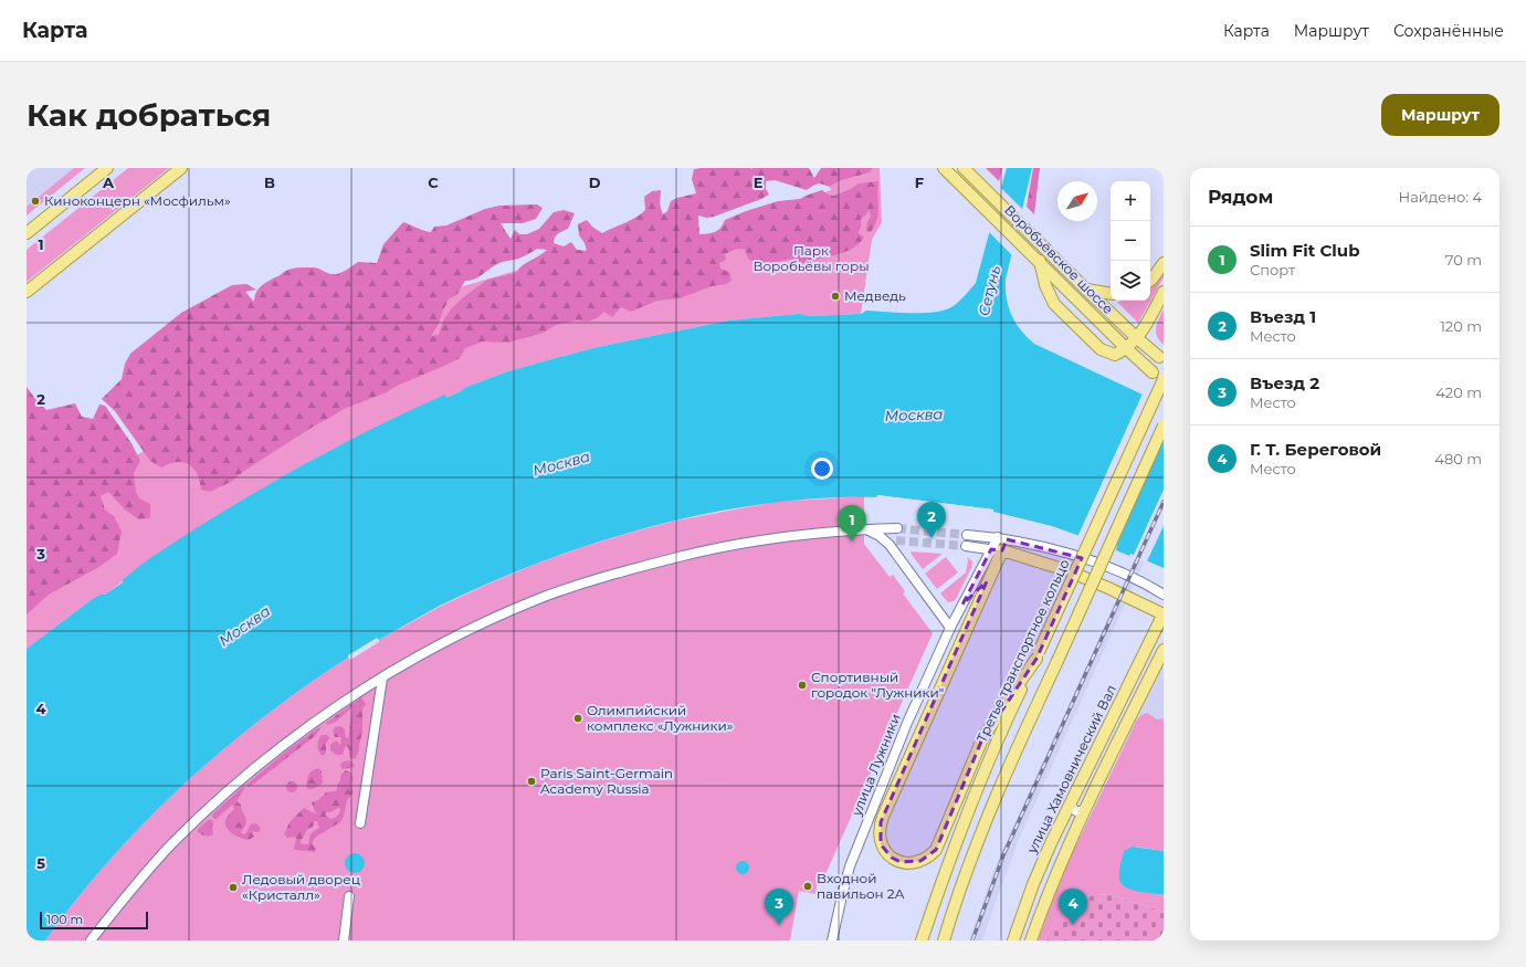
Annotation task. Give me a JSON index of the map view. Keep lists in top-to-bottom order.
{
  "streets": {
    "main road": ["Воробьёвское шоссе", "Третье транспортное кольцо", "улица Хамовнический Вал"],
    "street": ["улица Лужники"]
  },
  "water": ["Сетунь", "Москва"],
  "parks": ["Парк Воробьёвы горы"],
  "places": [
    "Киноконцерн «Мосфильм»",
    "Медведь",
    "Спортивный городок \"Лужники\"",
    "Олимпийский комплекс «Лужники»",
    "Paris Saint-Germain Academy Russia",
    "Входной павильон 2A",
    "Ледовый дворец «Кристалл»"
  ],
  "scale_bar": "100 m",
  "north": "top right",
  "page": {
    "header": "Карта",
    "nav": ["Карта", "Маршрут", "Сохранённые"],
    "buttons": "Маршрут",
    "title": "Как добраться",
    "heading": ["Рядом", "Найдено: 4"],
    "map_buttons": ["+", "−"],
    "list": [
      {
        "mark": "1",
        "name": "Slim Fit Club",
        "note": "Спорт",
        "value": "70 m"
      },
      {
        "mark": "2",
        "name": "Въезд 1",
        "note": "Место",
        "value": "120 m"
      },
      {
        "mark": "3",
        "name": "Въезд 2",
        "note": "Место",
        "value": "420 m"
      },
      {
        "mark": "4",
        "name": "Г. Т. Береговой",
        "note": "Место",
        "value": "480 m"
      }
    ],
    "pins": [
      "2",
      "1",
      "3",
      "4"
    ],
    "scale": "100 m"
  },
  "grid": {
    "columns": [
      "A",
      "B",
      "C",
      "D",
      "E",
      "F"
    ],
    "rows": [
      "1",
      "2",
      "3",
      "4",
      "5"
    ]
  }
}
